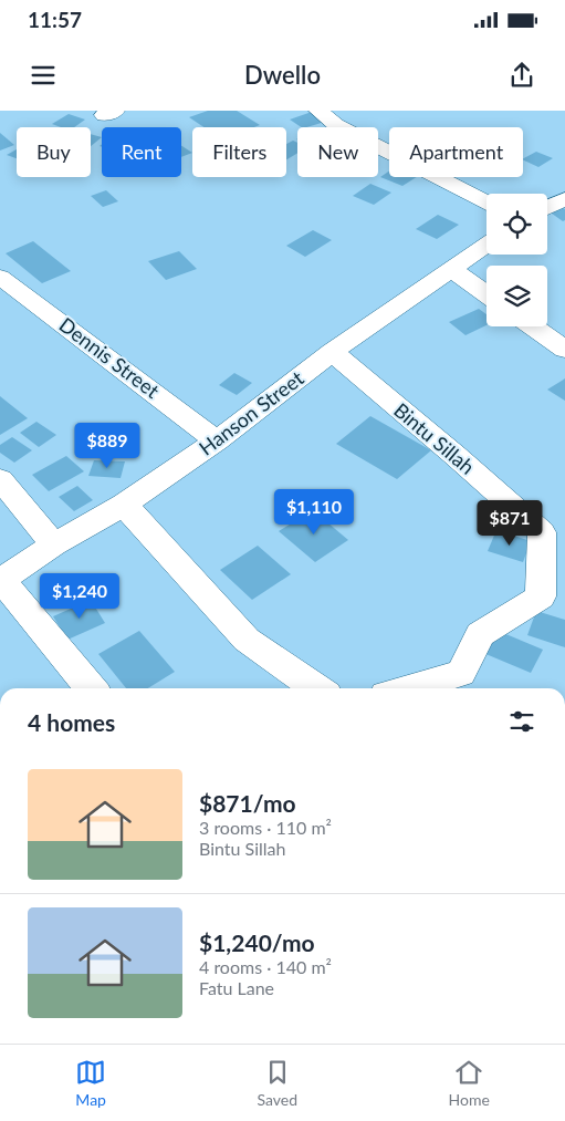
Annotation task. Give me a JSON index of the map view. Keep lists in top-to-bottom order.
{
  "streets": {
    "street": ["Dennis Street", "Hanson Street", "Bintu Sillah"]
  },
  "crossings": [
    ["Dennis Street", "Hanson Street"],
    ["Hanson Street", "Bintu Sillah"]
  ],
  "page": {
    "status": "11:57",
    "header": "Dwello",
    "chip": [
      "Buy",
      "Rent",
      "Filters",
      "New",
      "Apartment"
    ],
    "price": [
      "$889",
      "$1,110",
      "$871",
      "$1,240"
    ],
    "heading": "4 homes",
    "list": [
      {
        "name": "$871/mo",
        "note": "3 rooms · 110 m² · Bintu Sillah"
      },
      {
        "name": "$1,240/mo",
        "note": "4 rooms · 140 m² · Fatu Lane"
      }
    ],
    "tabs": ["Map", "Saved", "Home"]
  }
}
